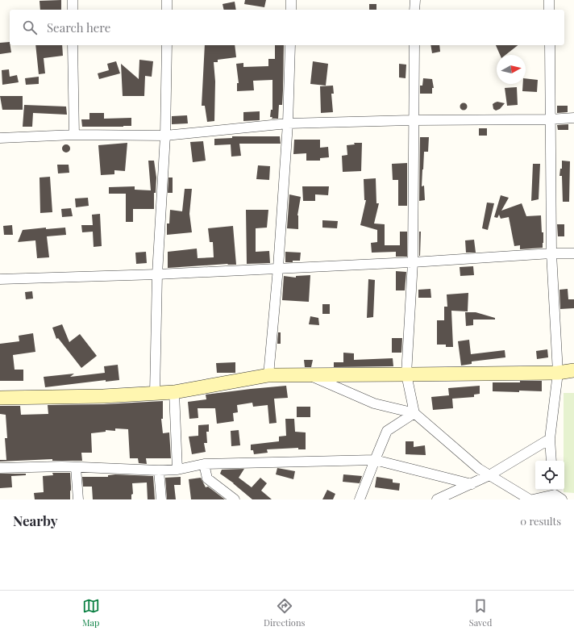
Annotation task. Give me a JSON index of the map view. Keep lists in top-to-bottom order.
{
  "north": "right",
  "page": {
    "search": "Search here",
    "heading": ["Nearby", "0 results"],
    "nav": ["Map", "Directions", "Saved"]
  }
}
